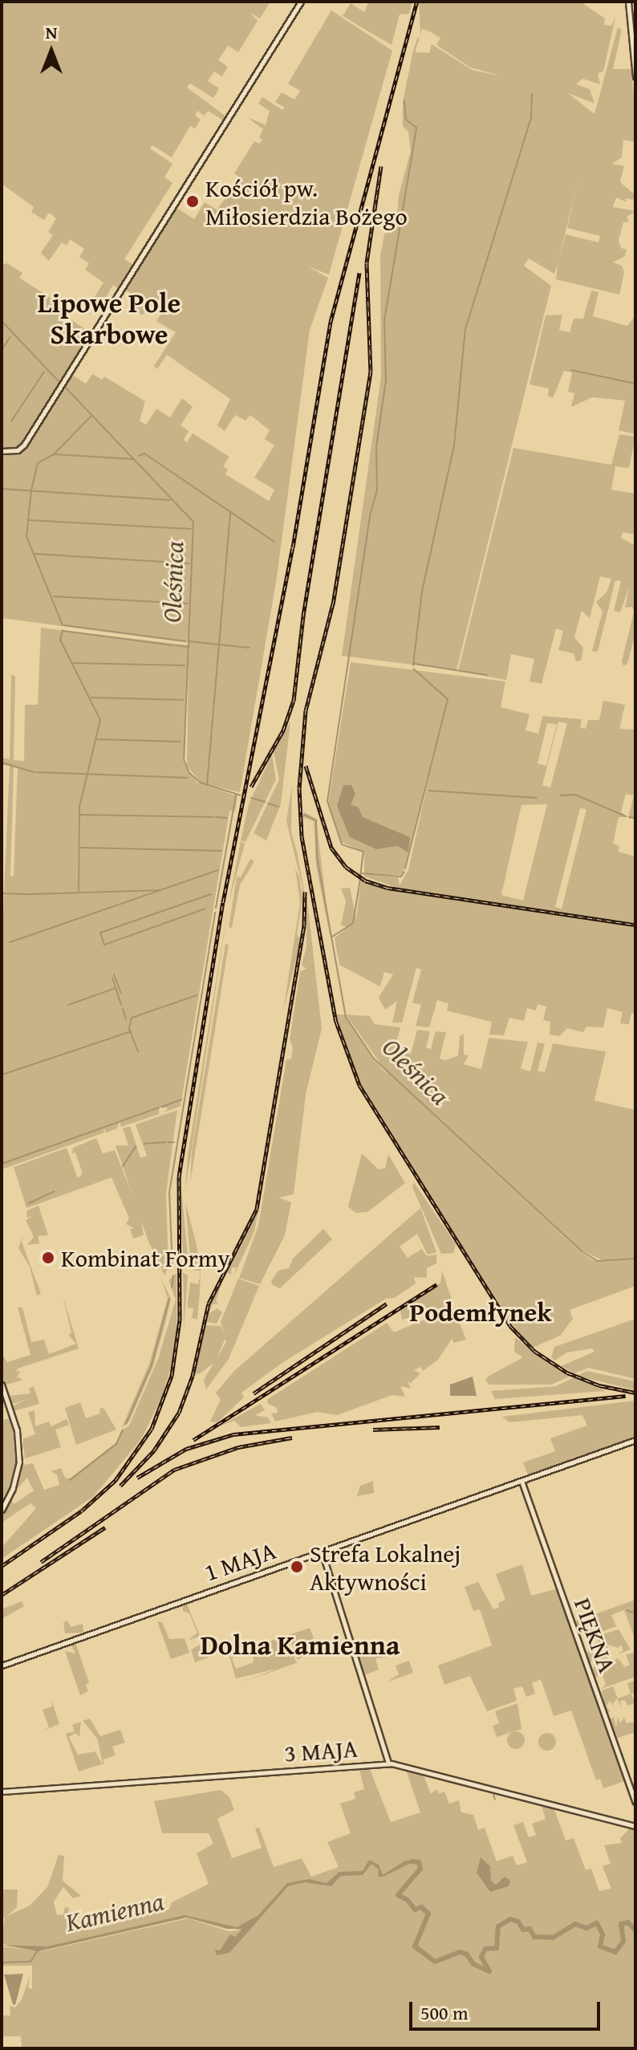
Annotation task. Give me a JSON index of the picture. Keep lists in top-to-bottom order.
{
  "streets": {
    "street": ["1 MAJA", "PIĘKNA", "3 MAJA"]
  },
  "crossings": [
    ["1 MAJA", "PIĘKNA"]
  ],
  "districts": ["Lipowe Pole Skarbowe", "Podemłynek", "Dolna Kamienna"],
  "water": ["Oleśnica", "Kamienna"],
  "places": ["Kościół pw. Miłosierdzia Bożego", "Kombinat Formy", "Strefa Lokalnej Aktywności"],
  "scale_bar": "500 m",
  "north": "top"
}
